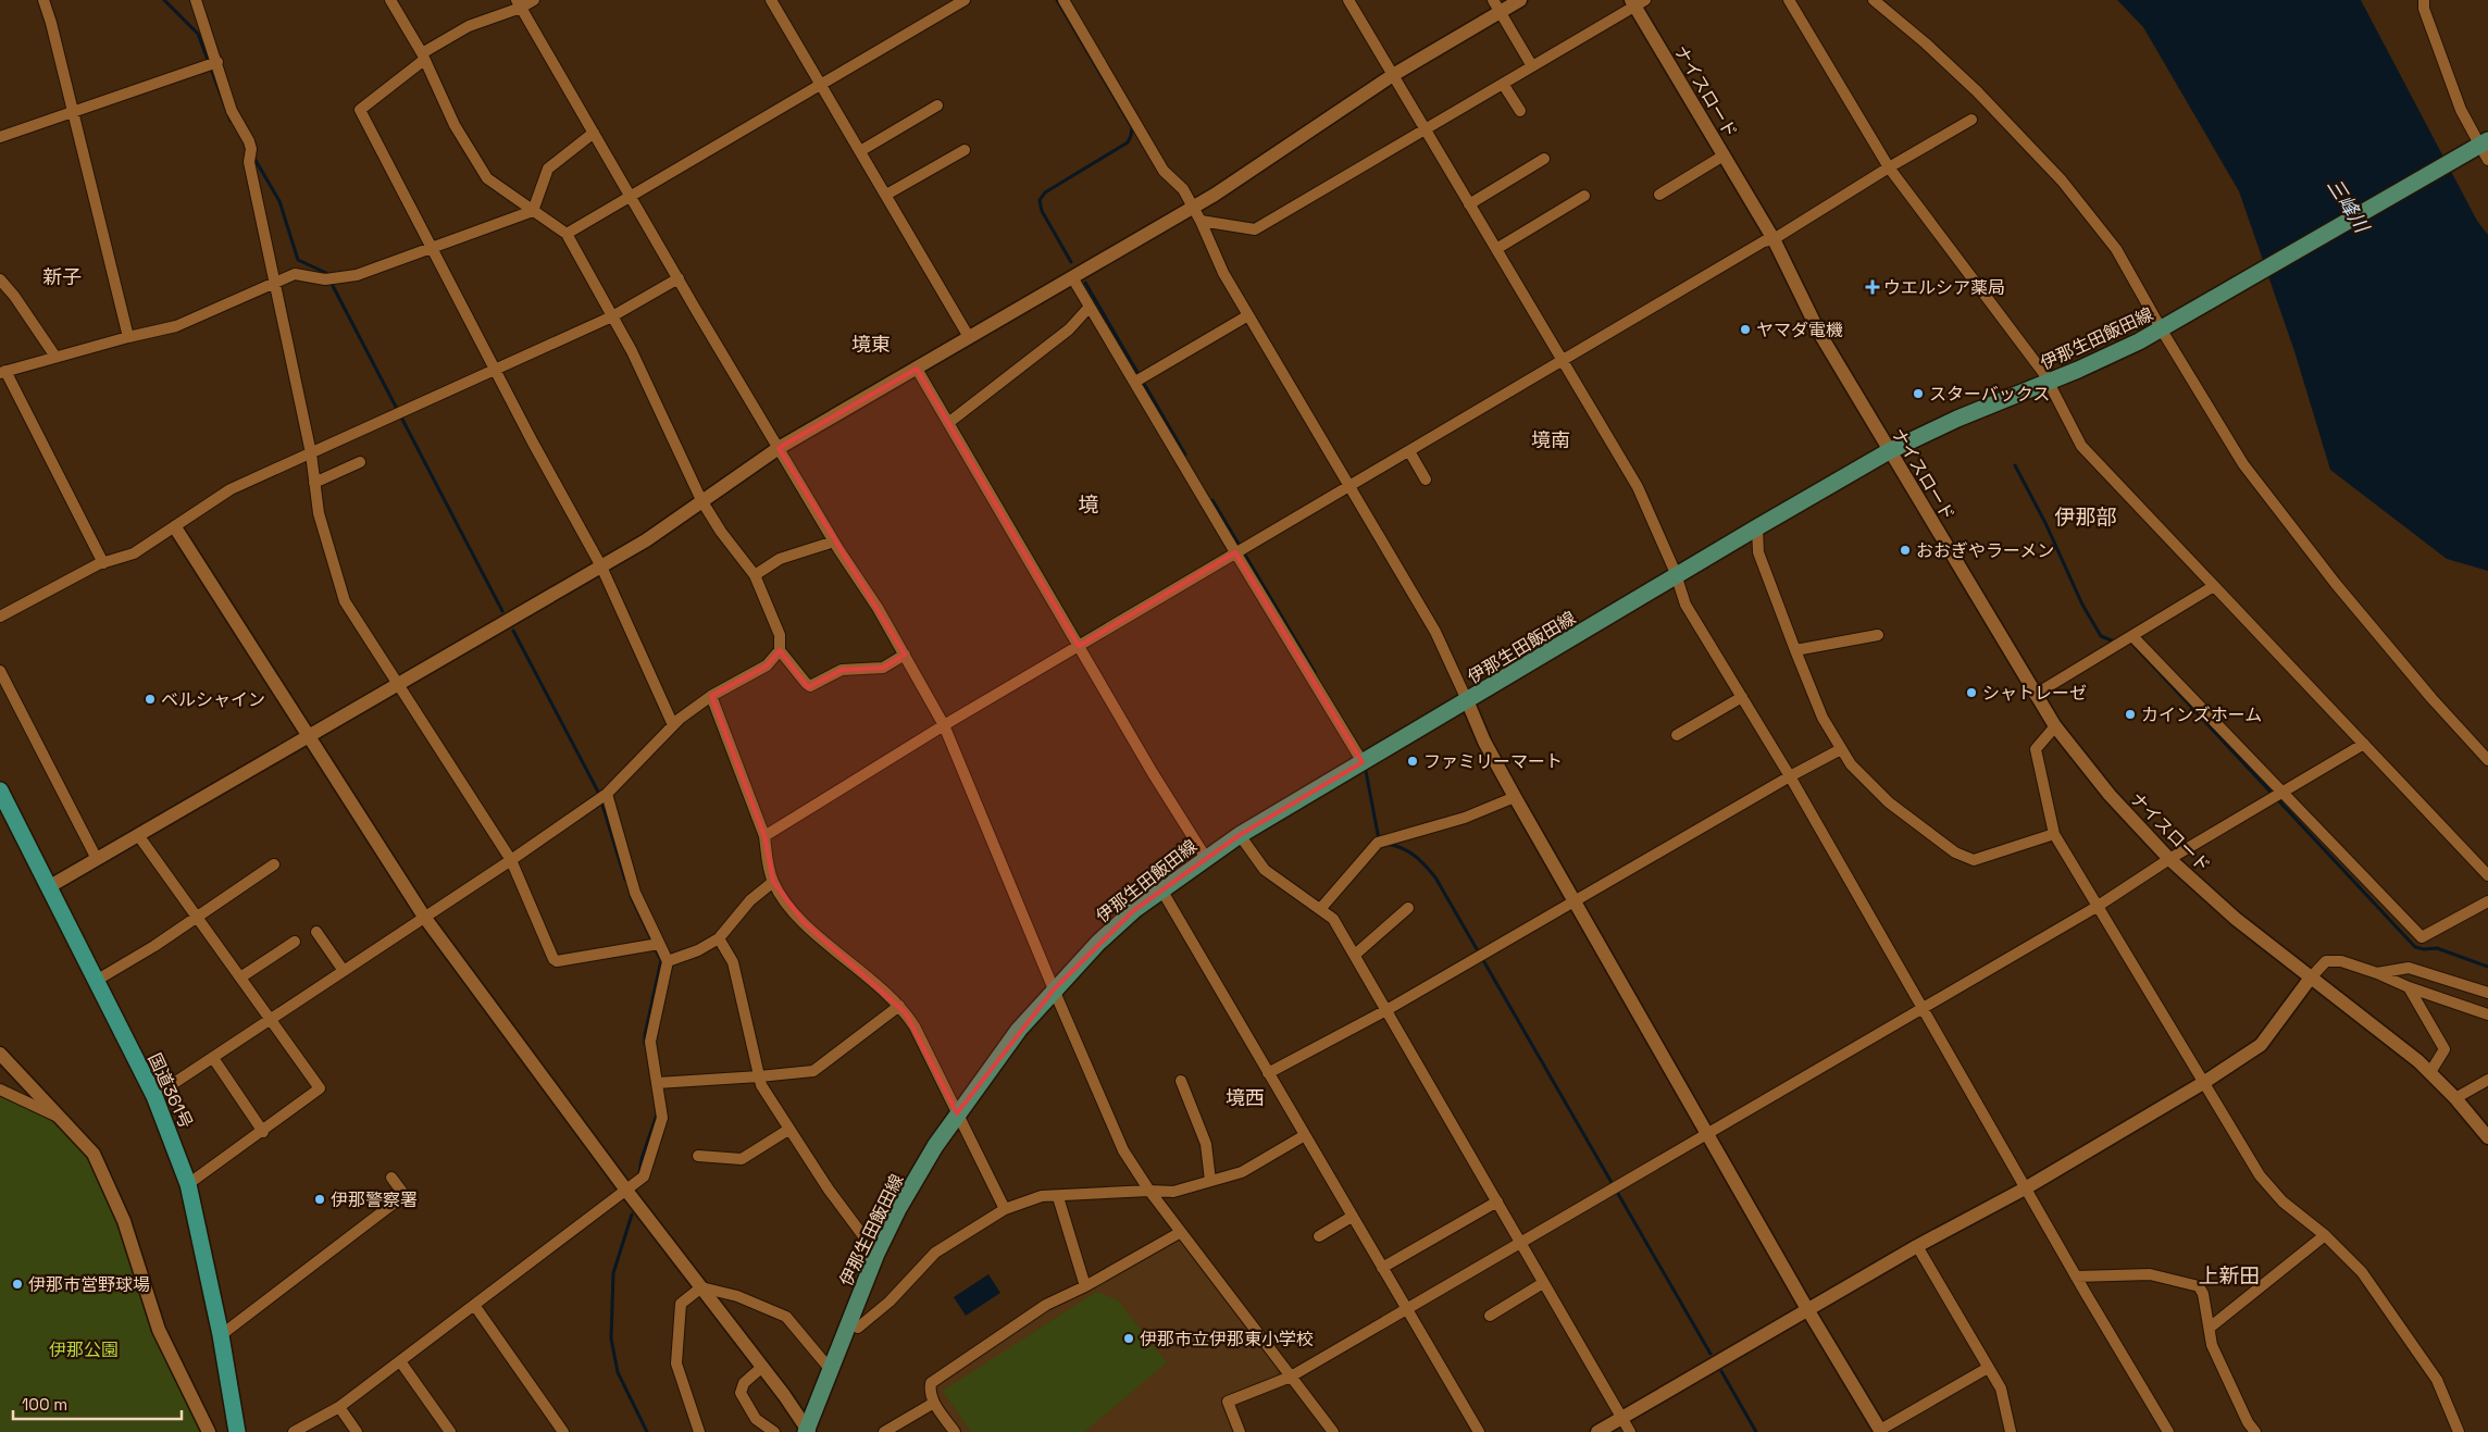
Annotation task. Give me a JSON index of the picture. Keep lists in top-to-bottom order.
{
  "streets": {
    "highway": ["国道361号"],
    "main road": ["伊那生田飯田線"],
    "street": ["ナイスロード"]
  },
  "crossings": [
    ["ナイスロード", "伊那生田飯田線"]
  ],
  "districts": [
    "新子",
    "境東",
    "境南",
    "境",
    "伊那部",
    "境西",
    "上新田"
  ],
  "water": ["三峰川"],
  "parks": ["伊那公園"],
  "places": {
    "health": ["ウエルシア薬局"],
    "other": [
      "ヤマダ電機",
      "スターバックス",
      "おおぎやラーメン",
      "シャトレーゼ",
      "ベルシャイン",
      "カインズホーム",
      "ファミリーマート",
      "伊那警察署",
      "伊那市営野球場",
      "伊那市立伊那東小学校"
    ]
  },
  "scale_bar": "100 m"
}
